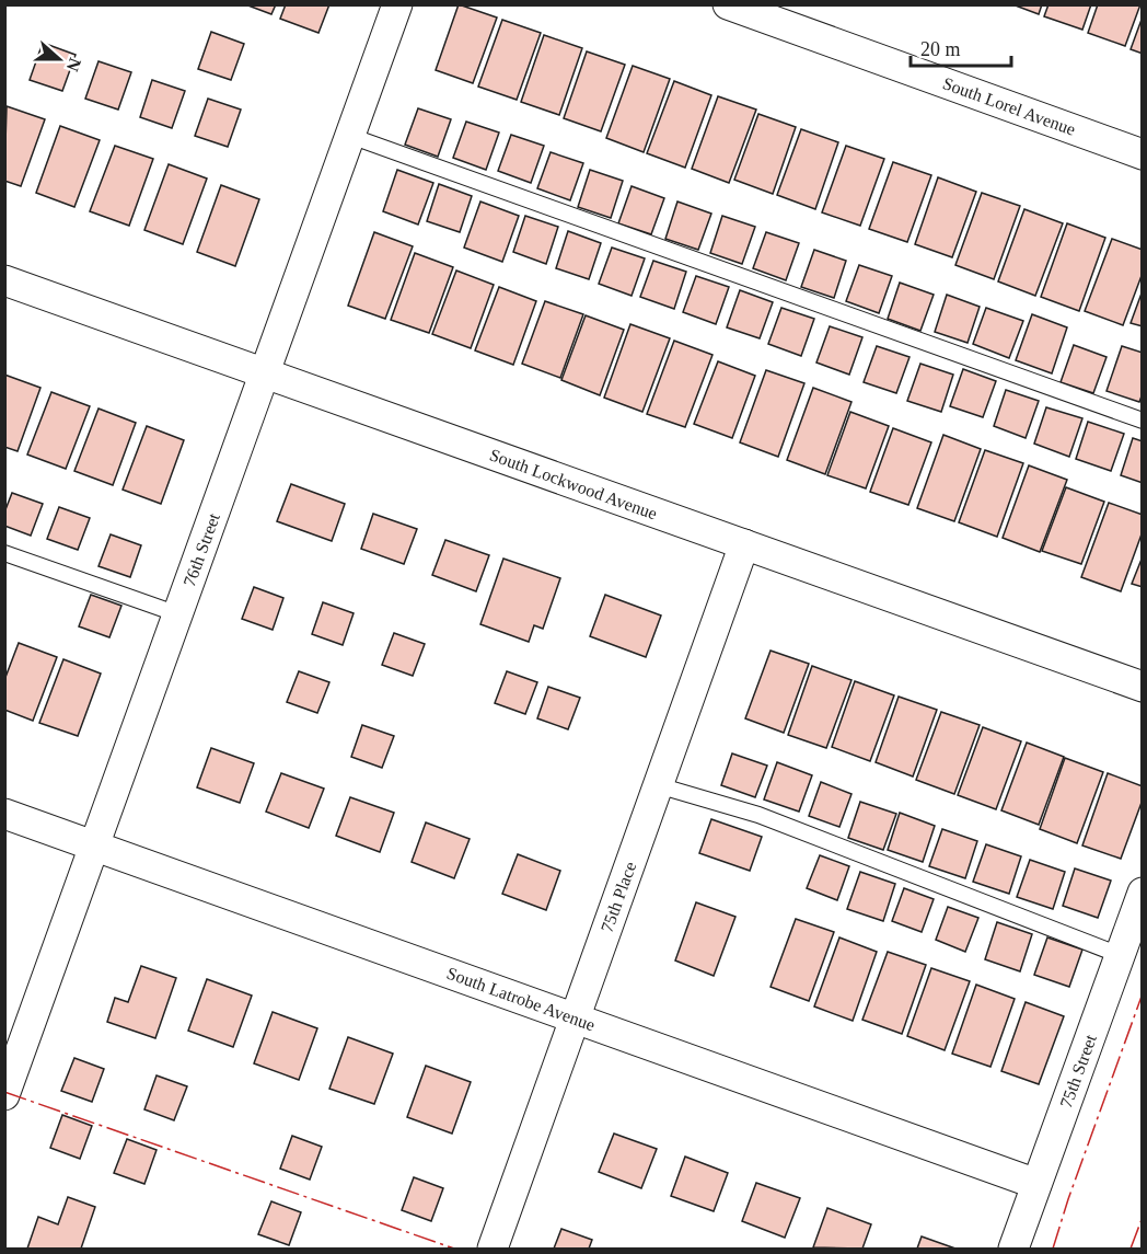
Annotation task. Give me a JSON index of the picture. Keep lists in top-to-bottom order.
{
  "streets": {
    "street": [
      "South Lorel Avenue",
      "South Lockwood Avenue",
      "76th Street",
      "75th Place",
      "South Latrobe Avenue",
      "75th Street"
    ]
  },
  "crossings": [
    ["South Lockwood Avenue", "76th Street"],
    ["South Lockwood Avenue", "75th Place"],
    ["76th Street", "South Latrobe Avenue"],
    ["75th Place", "South Latrobe Avenue"],
    ["South Latrobe Avenue", "75th Street"]
  ],
  "scale_bar": "20 m",
  "north": "right"
}
